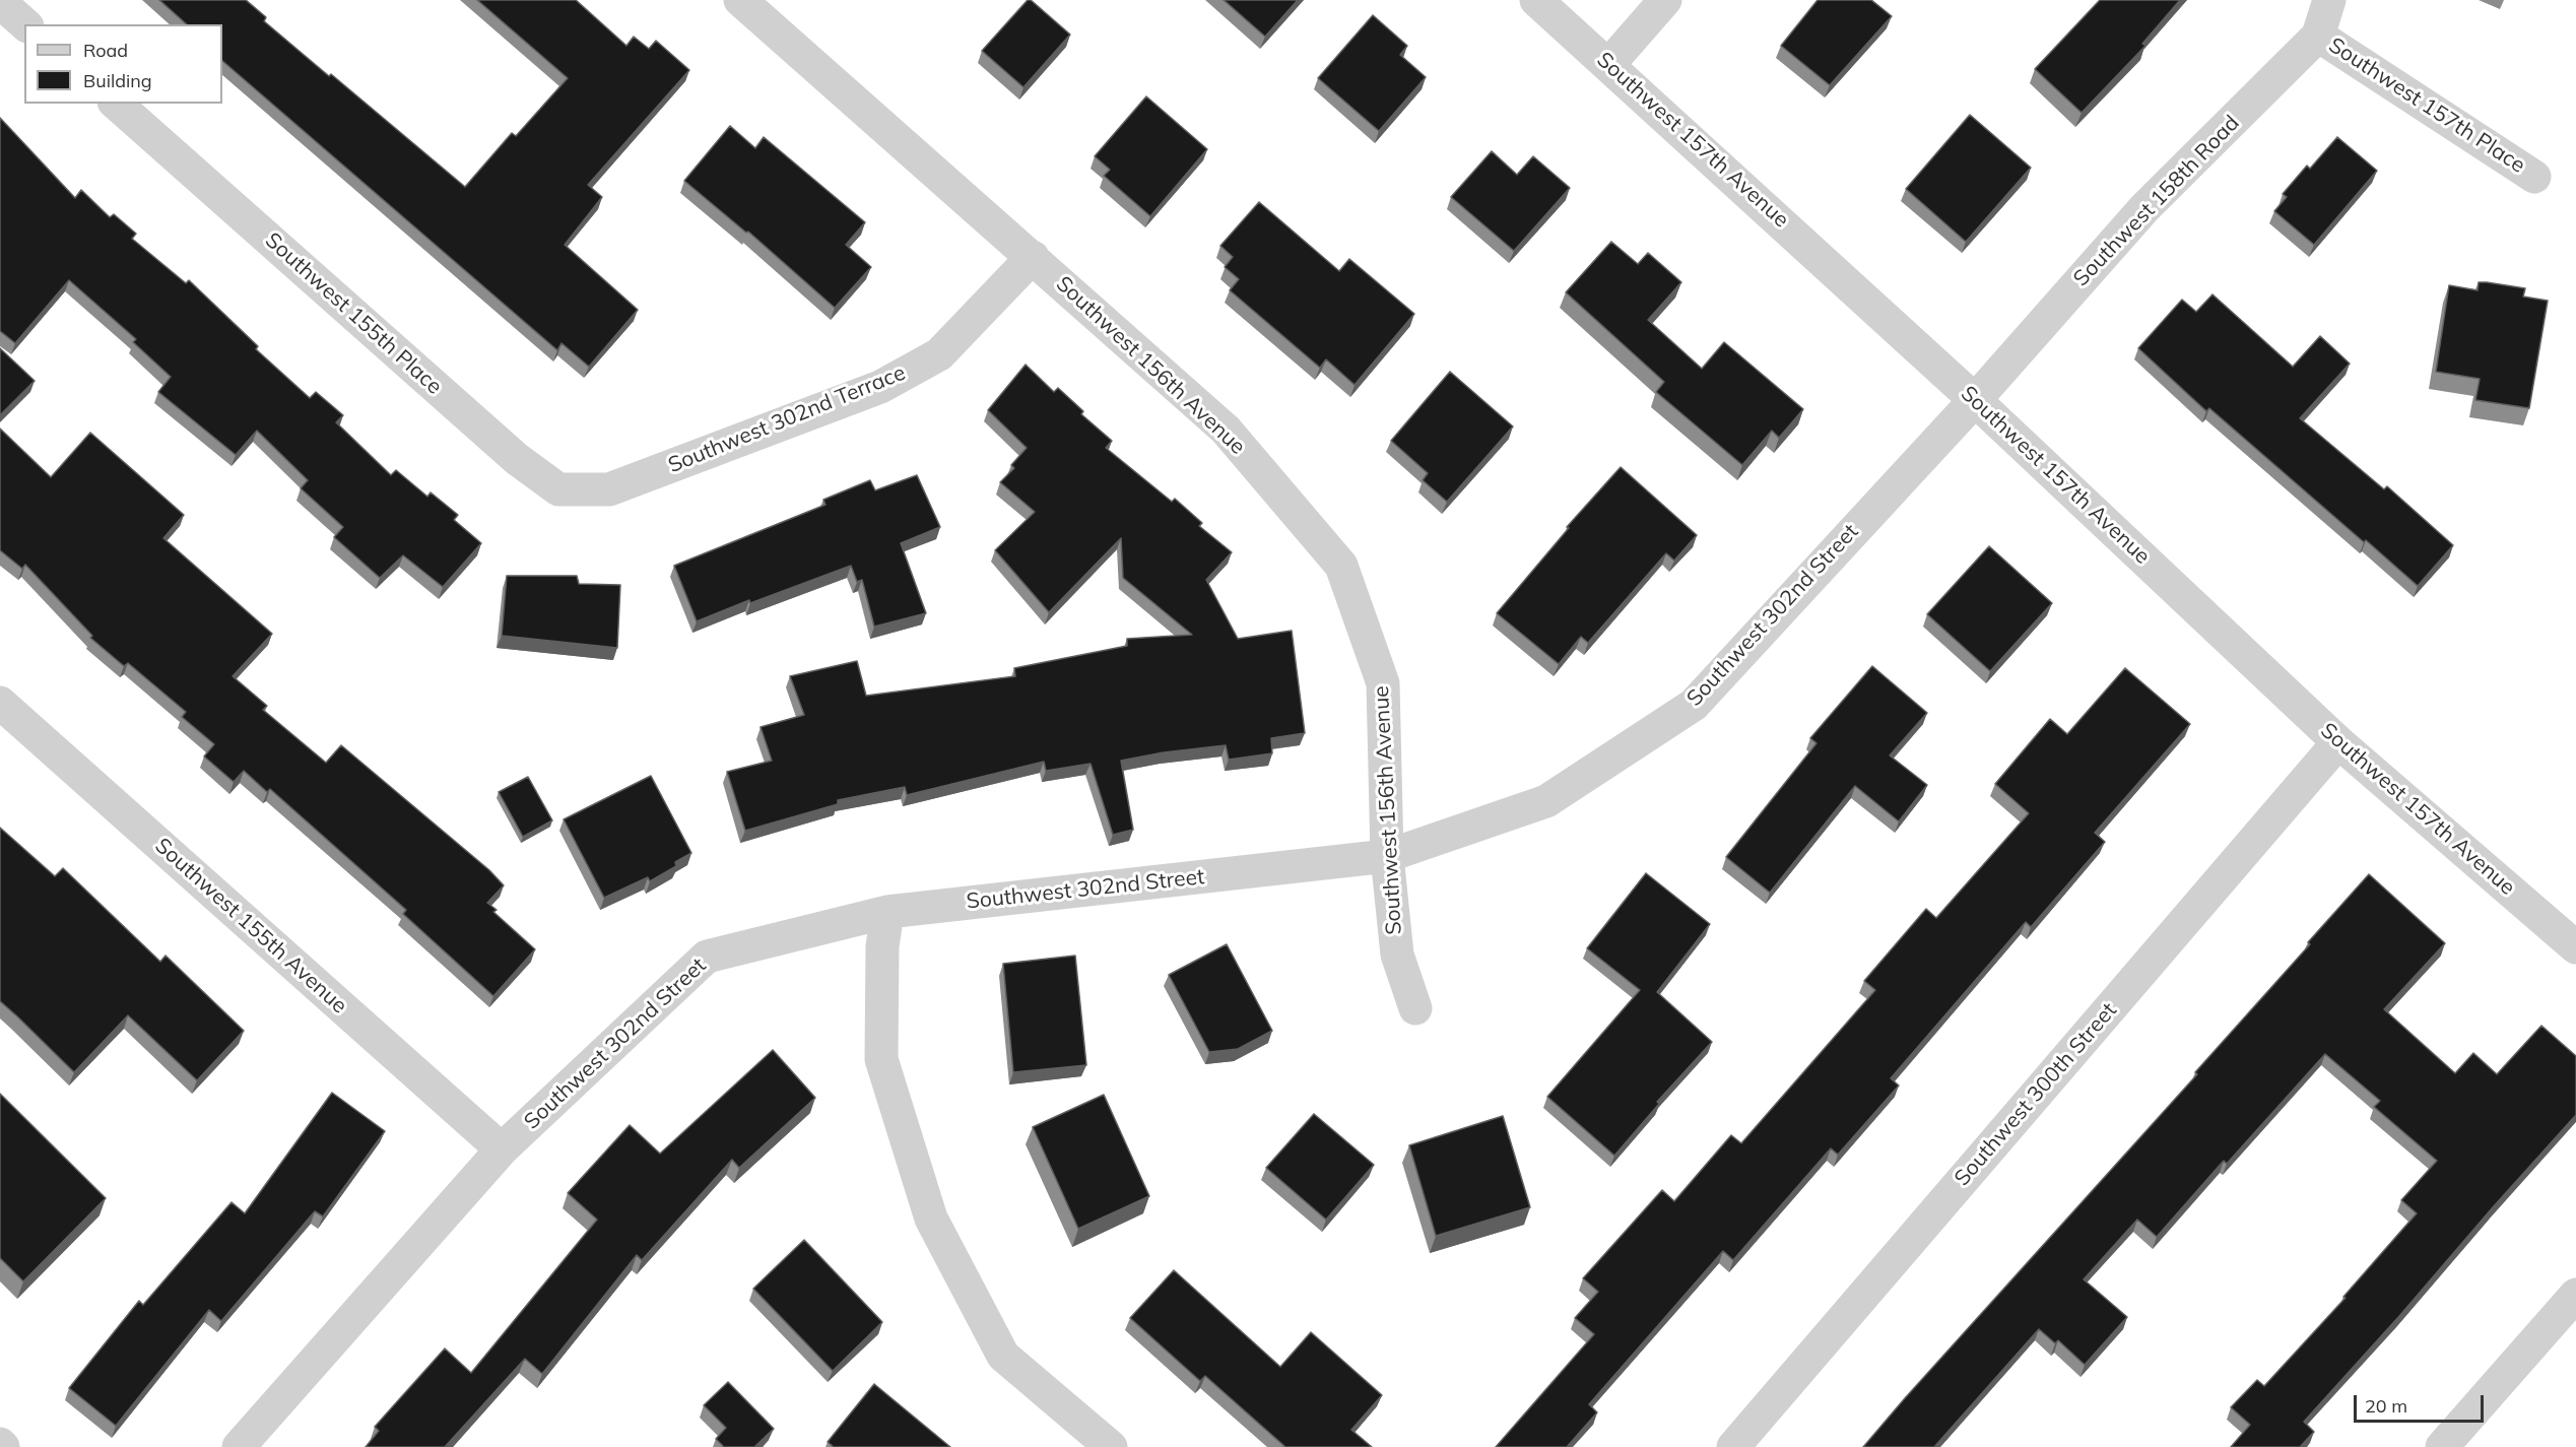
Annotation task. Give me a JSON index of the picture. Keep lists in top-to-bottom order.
{
  "streets": {
    "street": [
      "Southwest 157th Place",
      "Southwest 157th Avenue",
      "Southwest 158th Road",
      "Southwest 155th Place",
      "Southwest 156th Avenue",
      "Southwest 302nd Terrace",
      "Southwest 302nd Street",
      "Southwest 155th Avenue",
      "Southwest 300th Street"
    ]
  },
  "crossings": [
    ["Southwest 157th Place", "Southwest 158th Road"],
    ["Southwest 157th Avenue", "Southwest 158th Road"],
    ["Southwest 157th Avenue", "Southwest 302nd Street"],
    ["Southwest 157th Avenue", "Southwest 300th Street"],
    ["Southwest 158th Road", "Southwest 302nd Street"],
    ["Southwest 155th Place", "Southwest 302nd Terrace"],
    ["Southwest 156th Avenue", "Southwest 302nd Terrace"],
    ["Southwest 156th Avenue", "Southwest 302nd Street"],
    ["Southwest 302nd Street", "Southwest 155th Avenue"]
  ],
  "legend": ["Road", "Building"],
  "scale_bar": "20 m"
}
